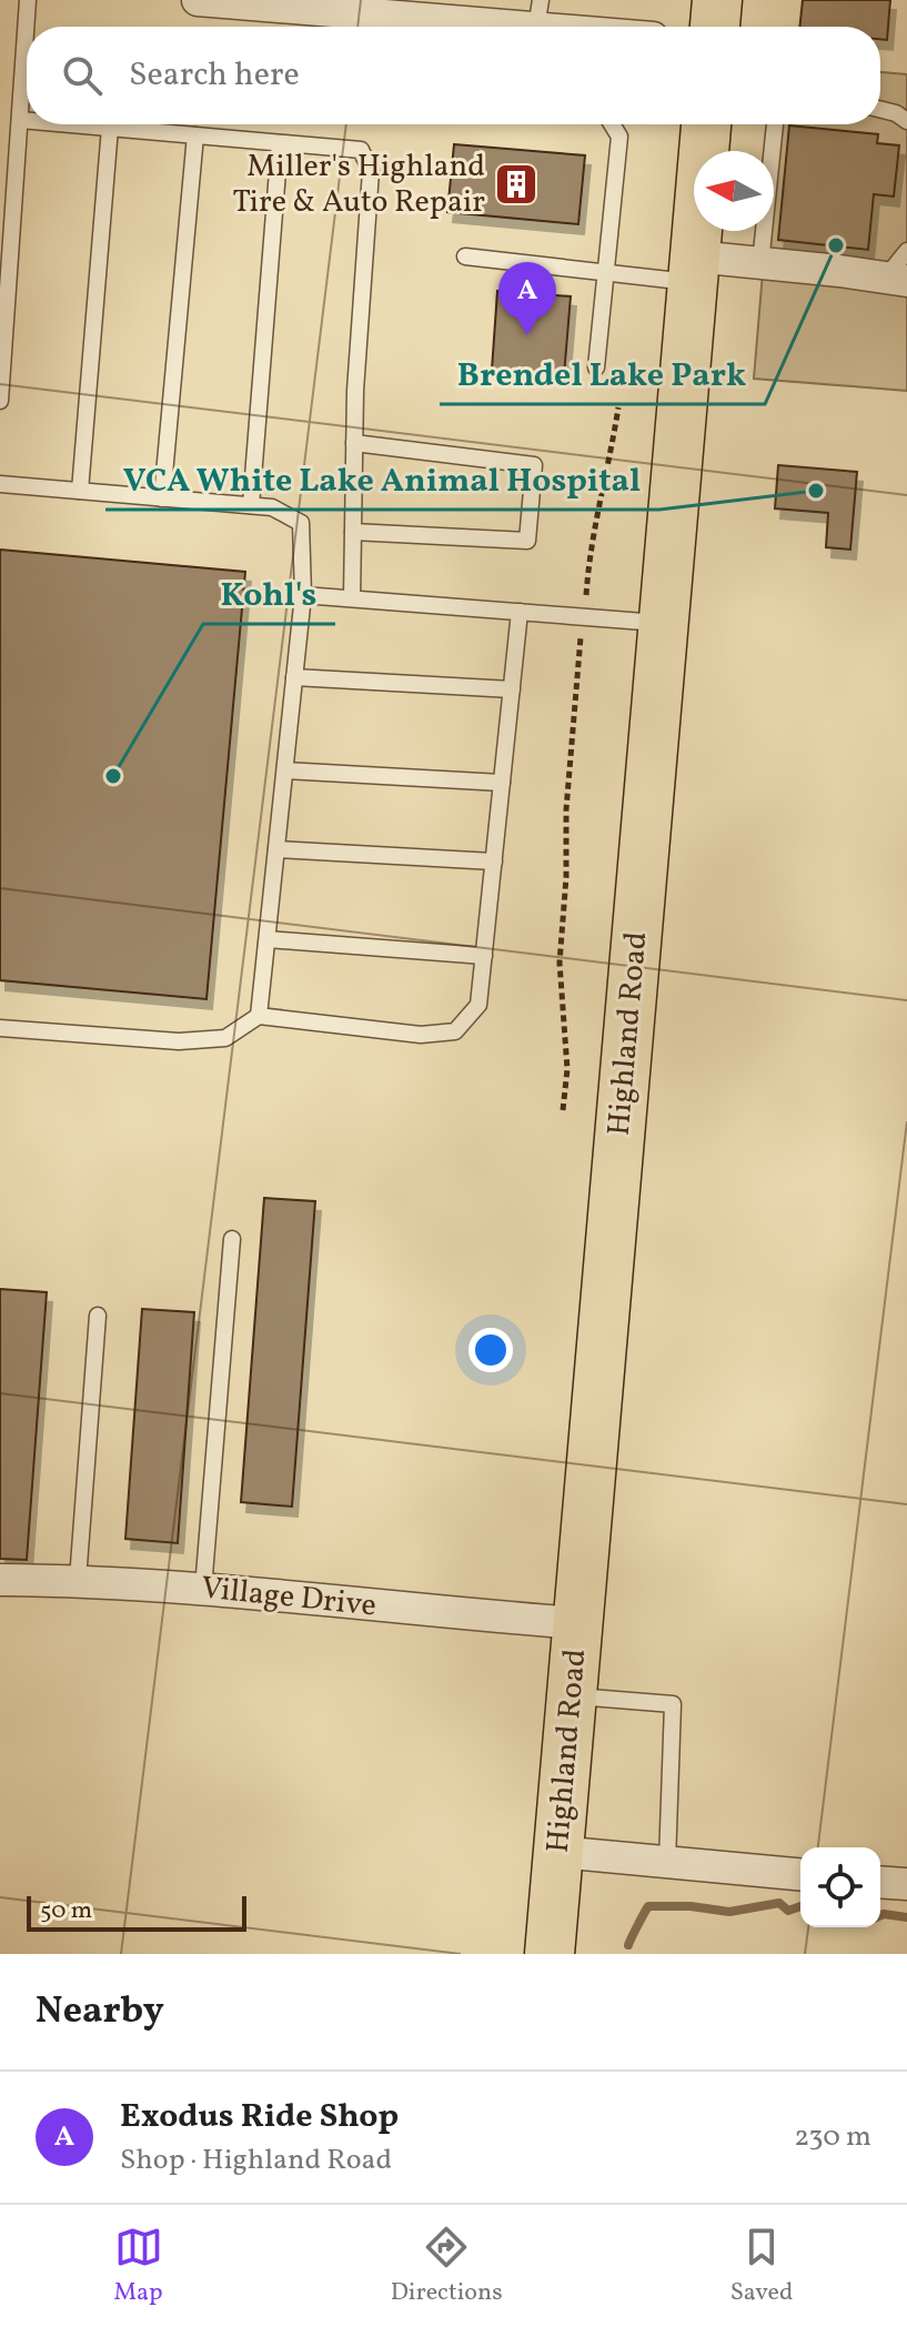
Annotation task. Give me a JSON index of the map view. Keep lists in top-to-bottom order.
{
  "streets": {
    "highway": ["Highland Road"],
    "street": ["Village Drive"]
  },
  "crossings": [
    ["Highland Road", "Village Drive"]
  ],
  "places": {
    "building": ["Miller's Highland Tire & Auto Repair"],
    "other": ["Brendel Lake Park", "VCA White Lake Animal Hospital", "Kohl's"]
  },
  "scale_bar": "50 m",
  "north": "left",
  "page": {
    "search": "Search here",
    "pins": "A",
    "scale": "50 m",
    "heading": "Nearby",
    "list": [
      {
        "mark": "A",
        "name": "Exodus Ride Shop",
        "note": "Shop · Highland Road",
        "value": "230 m"
      }
    ],
    "nav": ["Map", "Directions", "Saved"]
  }
}
